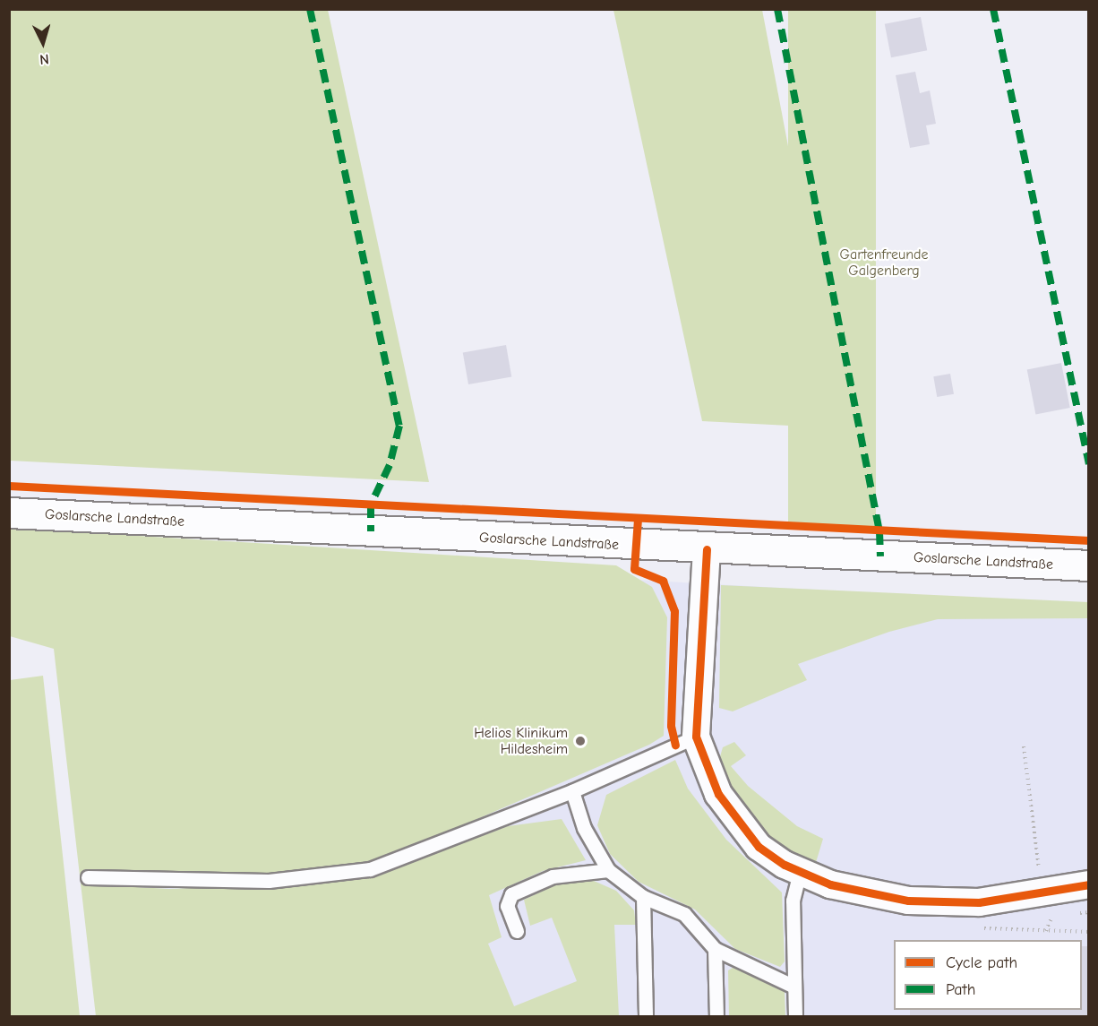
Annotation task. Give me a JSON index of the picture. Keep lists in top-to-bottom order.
{
  "streets": {
    "main road": ["Goslarsche Landstraße"]
  },
  "parks": ["Gartenfreunde Galgenberg"],
  "places": ["Helios Klinikum Hildesheim"],
  "legend": ["Cycle path", "Path"],
  "north": "bottom"
}
